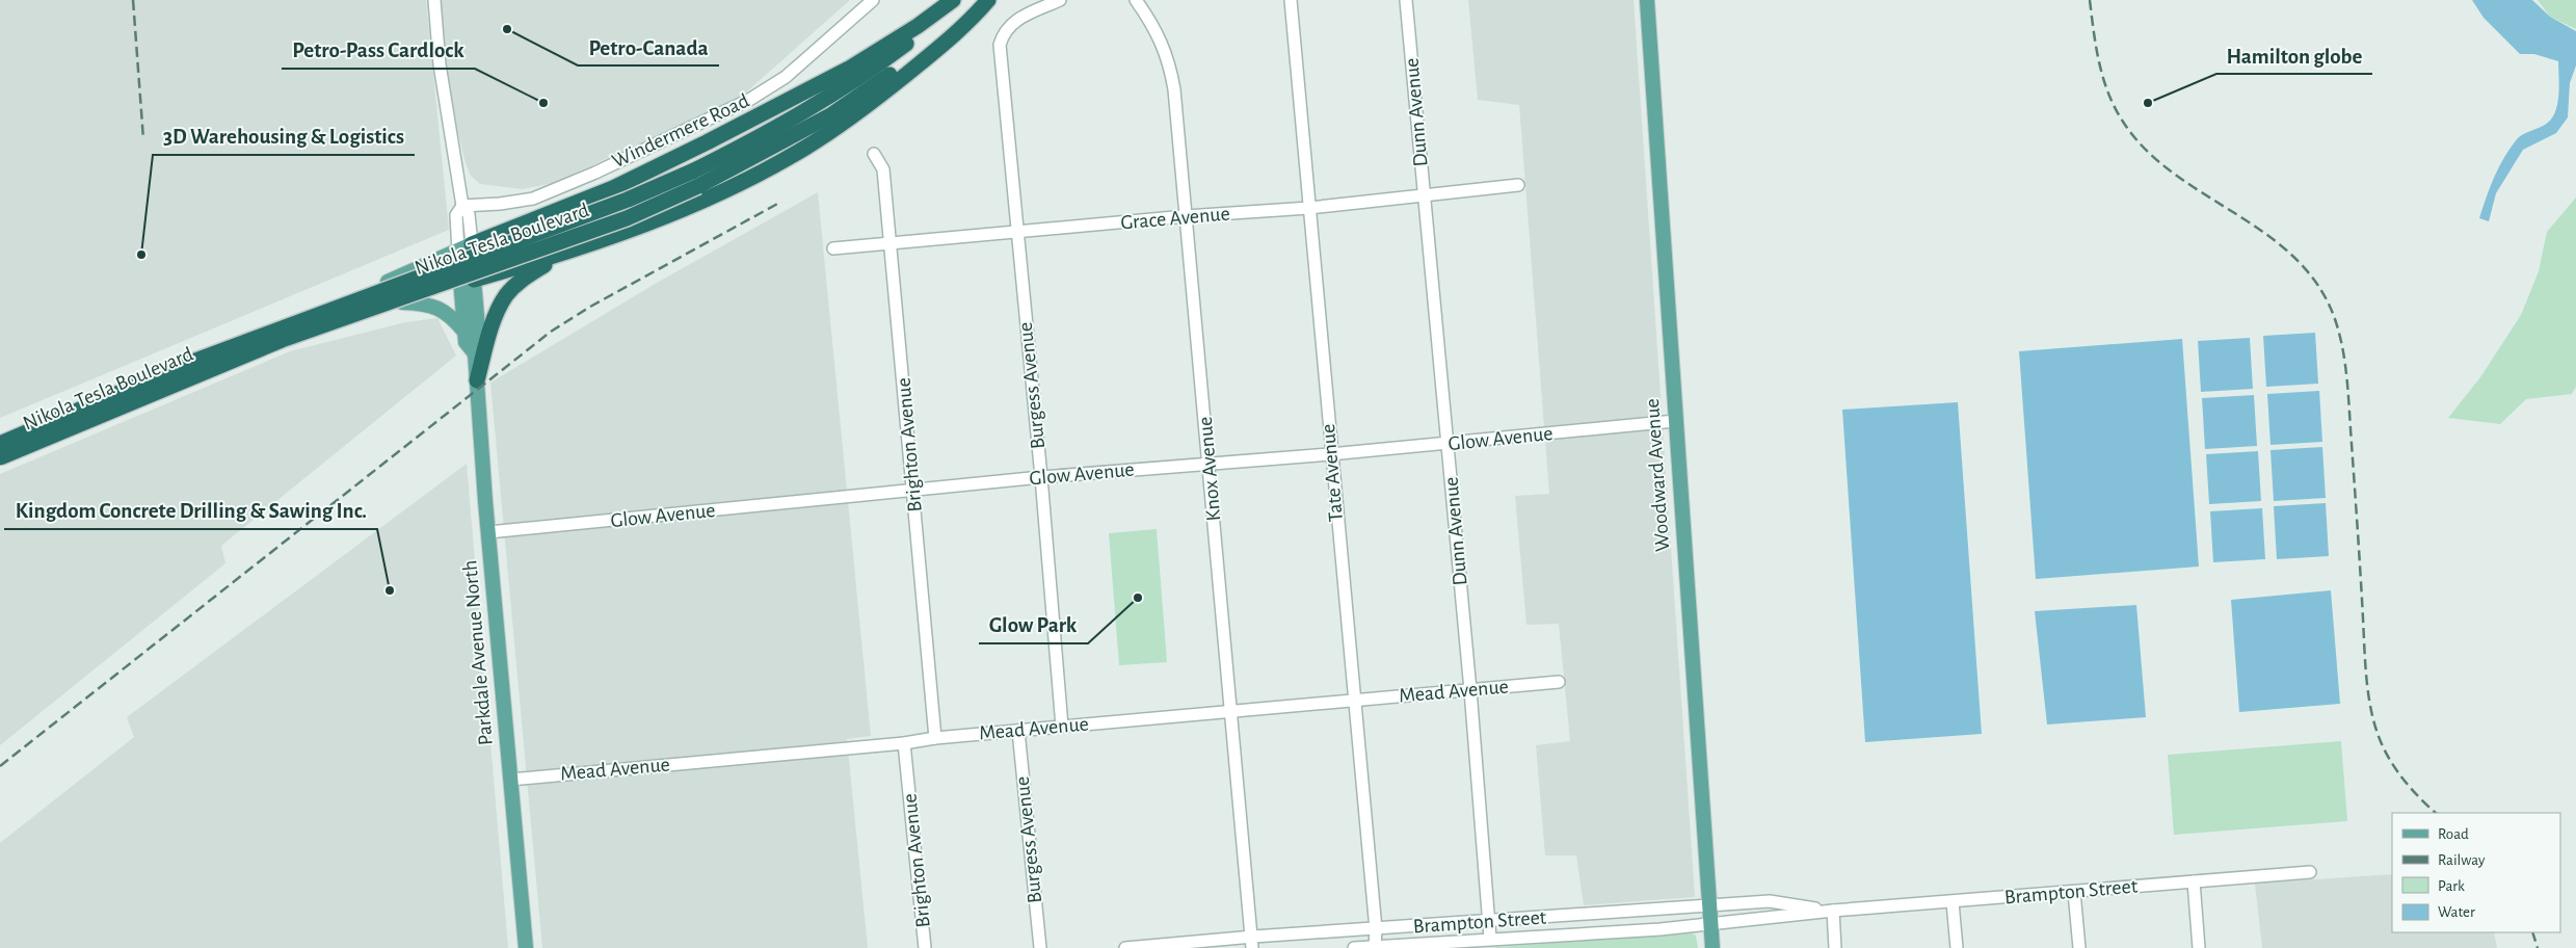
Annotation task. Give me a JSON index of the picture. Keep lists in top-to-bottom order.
{
  "streets": {
    "highway": ["Nikola Tesla Boulevard"],
    "main road": ["Woodward Avenue", "Parkdale Avenue North"],
    "street": [
      "Dunn Avenue",
      "Windermere Road",
      "Grace Avenue",
      "Burgess Avenue",
      "Glow Avenue",
      "Brighton Avenue",
      "Knox Avenue",
      "Tate Avenue",
      "Mead Avenue",
      "Brampton Street"
    ]
  },
  "crossings": [
    ["Dunn Avenue", "Grace Avenue"],
    ["Dunn Avenue", "Glow Avenue"],
    ["Dunn Avenue", "Mead Avenue"],
    ["Dunn Avenue", "Brampton Street"],
    ["Grace Avenue", "Burgess Avenue"],
    ["Grace Avenue", "Brighton Avenue"],
    ["Grace Avenue", "Knox Avenue"],
    ["Grace Avenue", "Tate Avenue"],
    ["Burgess Avenue", "Glow Avenue"],
    ["Burgess Avenue", "Mead Avenue"],
    ["Glow Avenue", "Brighton Avenue"],
    ["Glow Avenue", "Knox Avenue"],
    ["Glow Avenue", "Tate Avenue"],
    ["Glow Avenue", "Woodward Avenue"],
    ["Glow Avenue", "Parkdale Avenue North"],
    ["Brighton Avenue", "Mead Avenue"],
    ["Knox Avenue", "Mead Avenue"],
    ["Knox Avenue", "Brampton Street"],
    ["Tate Avenue", "Mead Avenue"],
    ["Tate Avenue", "Brampton Street"],
    ["Woodward Avenue", "Brampton Street"],
    ["Parkdale Avenue North", "Mead Avenue"]
  ],
  "places": [
    "Petro-Canada",
    "Petro-Pass Cardlock",
    "Hamilton globe",
    "3D Warehousing & Logistics",
    "Kingdom Concrete Drilling & Sawing Inc.",
    "Glow Park"
  ],
  "legend": [
    "Road",
    "Railway",
    "Park",
    "Water"
  ]
}
